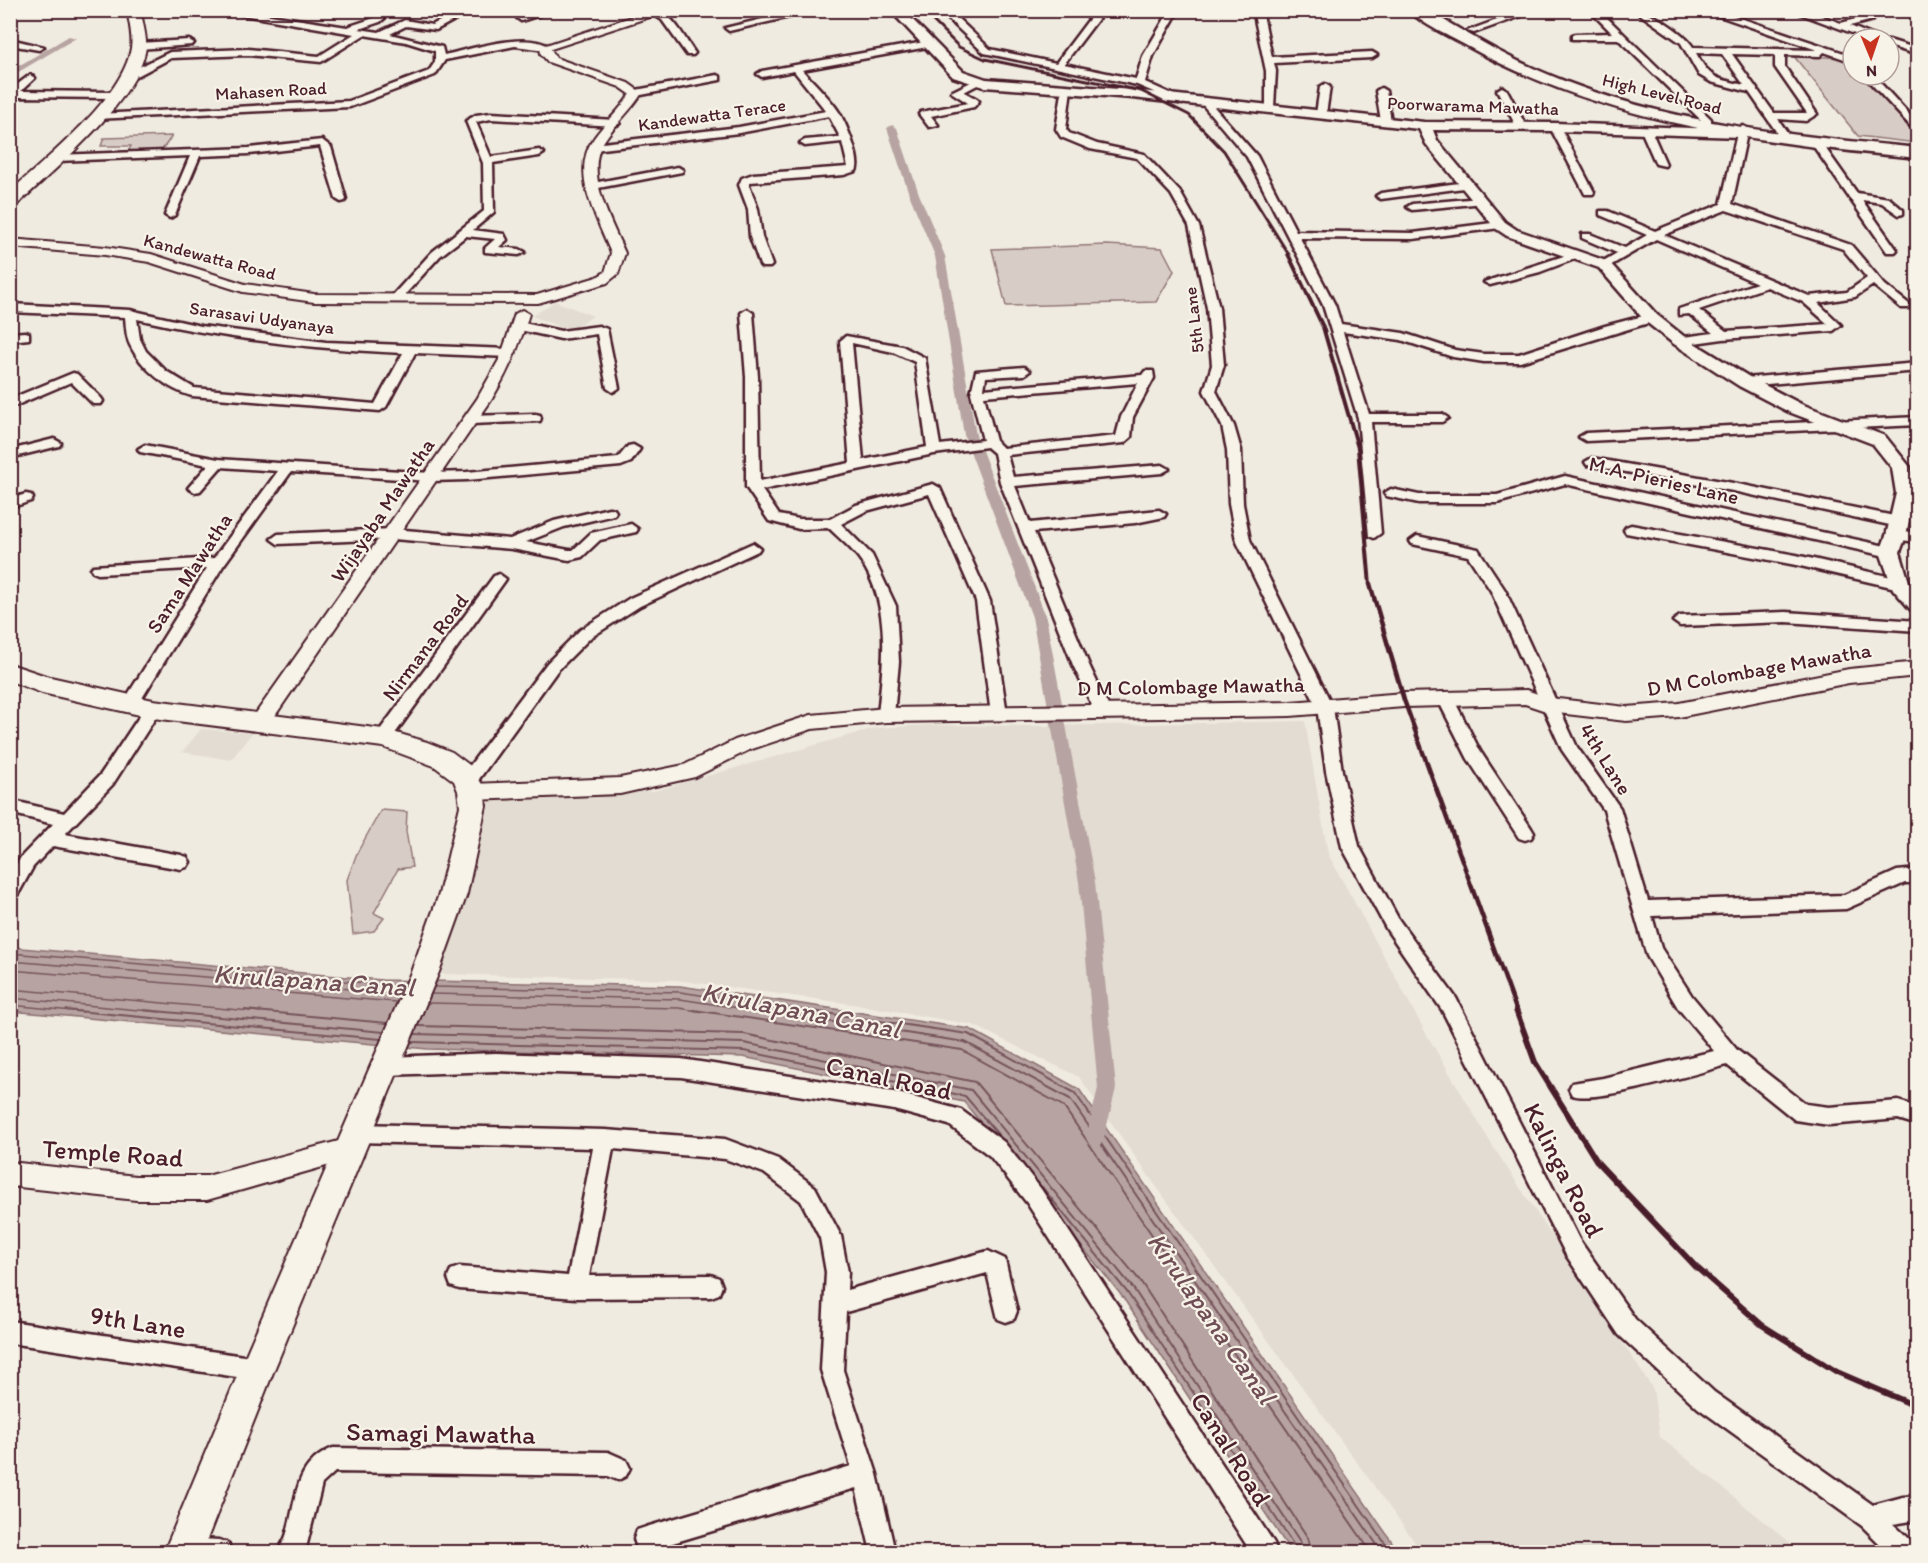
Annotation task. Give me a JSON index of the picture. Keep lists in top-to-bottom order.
{
  "streets": {
    "highway": ["High Level Road"],
    "main road": ["Poorwarama Mawatha"],
    "street": [
      "Mahasen Road",
      "Kandewatta Terace",
      "Kandewatta Road",
      "Sarasavi Udyanaya",
      "5th Lane",
      "M.A. Pieries Lane",
      "Wijayaba Mawatha",
      "Sama Mawatha",
      "Nirmana Road",
      "D M Colombage Mawatha",
      "4th Lane",
      "Canal Road",
      "Temple Road",
      "Kalinga Road",
      "9th Lane",
      "Samagi Mawatha"
    ]
  },
  "crossings": [
    ["High Level Road", "Poorwarama Mawatha"],
    ["Poorwarama Mawatha", "Kandewatta Terace"],
    ["Poorwarama Mawatha", "5th Lane"],
    ["Kandewatta Terace", "Kandewatta Road"],
    ["Kandewatta Road", "Wijayaba Mawatha"],
    ["Sarasavi Udyanaya", "Wijayaba Mawatha"],
    ["5th Lane", "D M Colombage Mawatha"],
    ["5th Lane", "Kalinga Road"],
    ["D M Colombage Mawatha", "4th Lane"],
    ["D M Colombage Mawatha", "Kalinga Road"]
  ],
  "water": ["Kirulapana Canal"],
  "north": "bottom"
}
